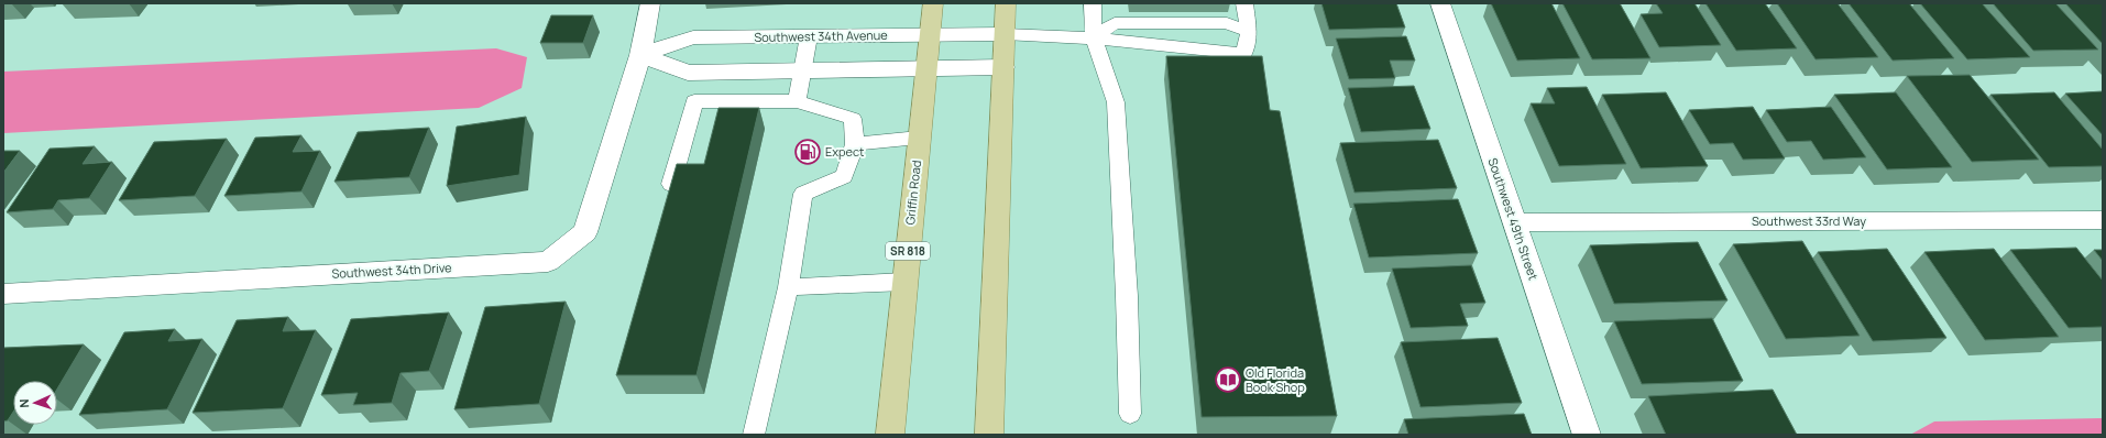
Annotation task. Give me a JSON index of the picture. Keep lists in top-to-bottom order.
{
  "streets": {
    "main road": ["Griffin Road", "SR 818"],
    "street": [
      "Southwest 34th Avenue",
      "Southwest 49th Street",
      "Southwest 33rd Way",
      "Southwest 34th Drive"
    ]
  },
  "crossings": [
    ["Southwest 34th Avenue", "Griffin Road"],
    ["Southwest 34th Avenue", "Southwest 34th Drive"],
    ["Southwest 49th Street", "Southwest 33rd Way"]
  ],
  "places": {
    "fuel station": ["Expect"],
    "library": ["Old Florida Book Shop"]
  },
  "north": "left"
}
